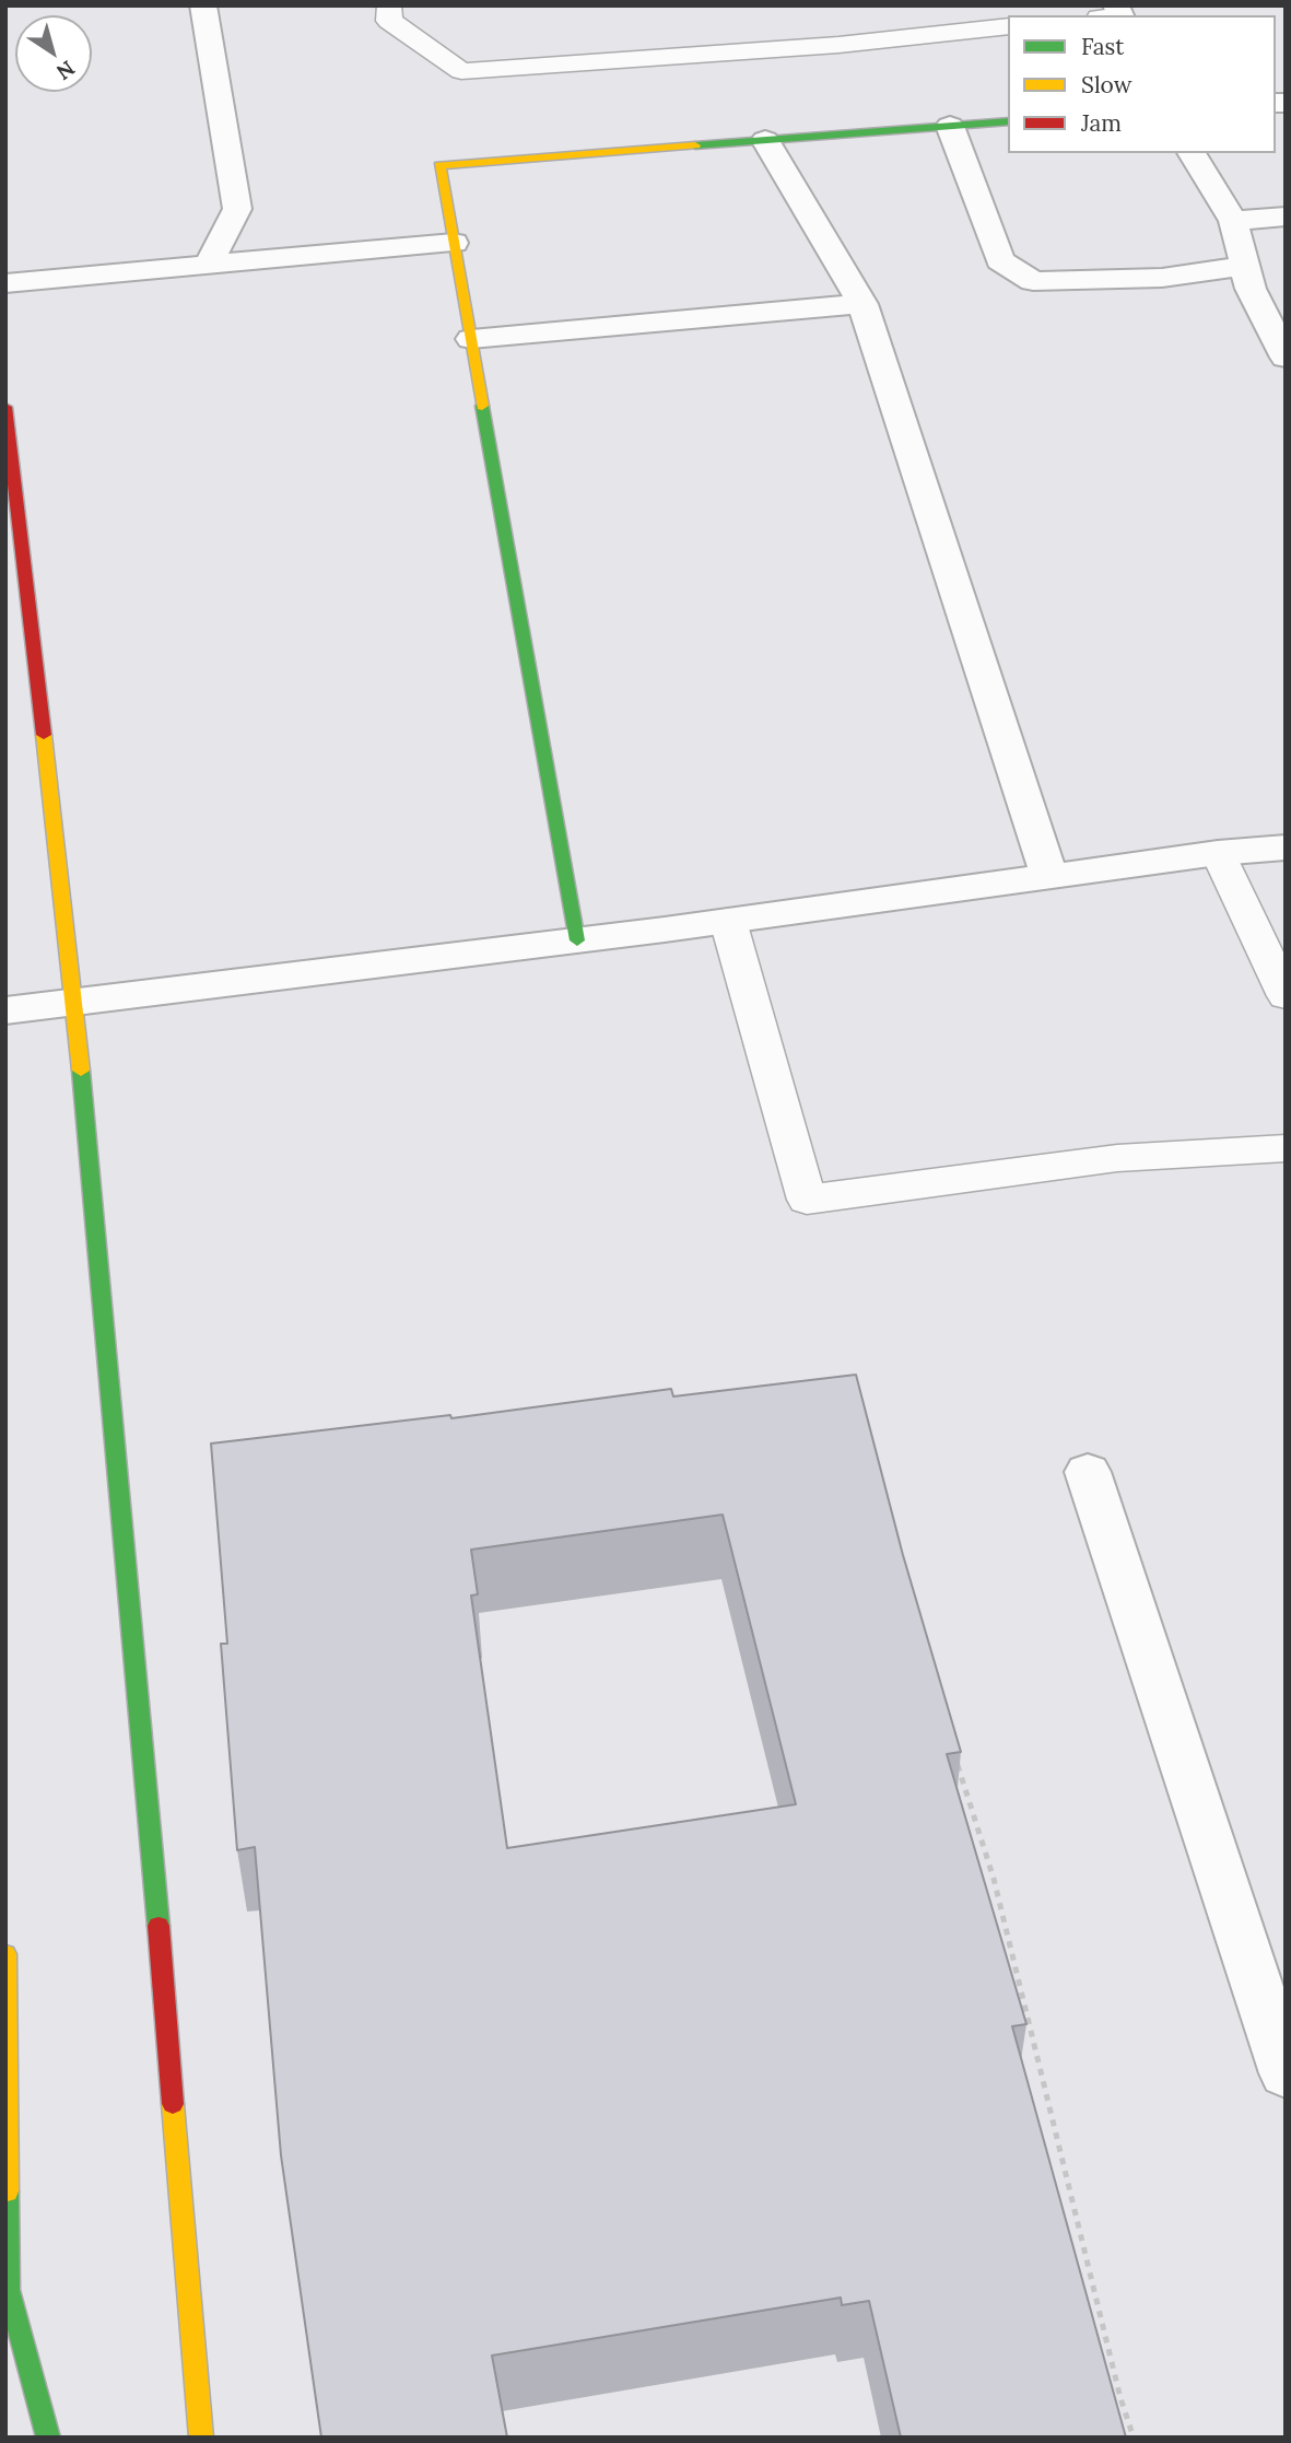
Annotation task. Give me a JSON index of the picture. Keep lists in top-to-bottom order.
{
  "legend": ["Fast", "Slow", "Jam"],
  "north": "bottom right"
}
